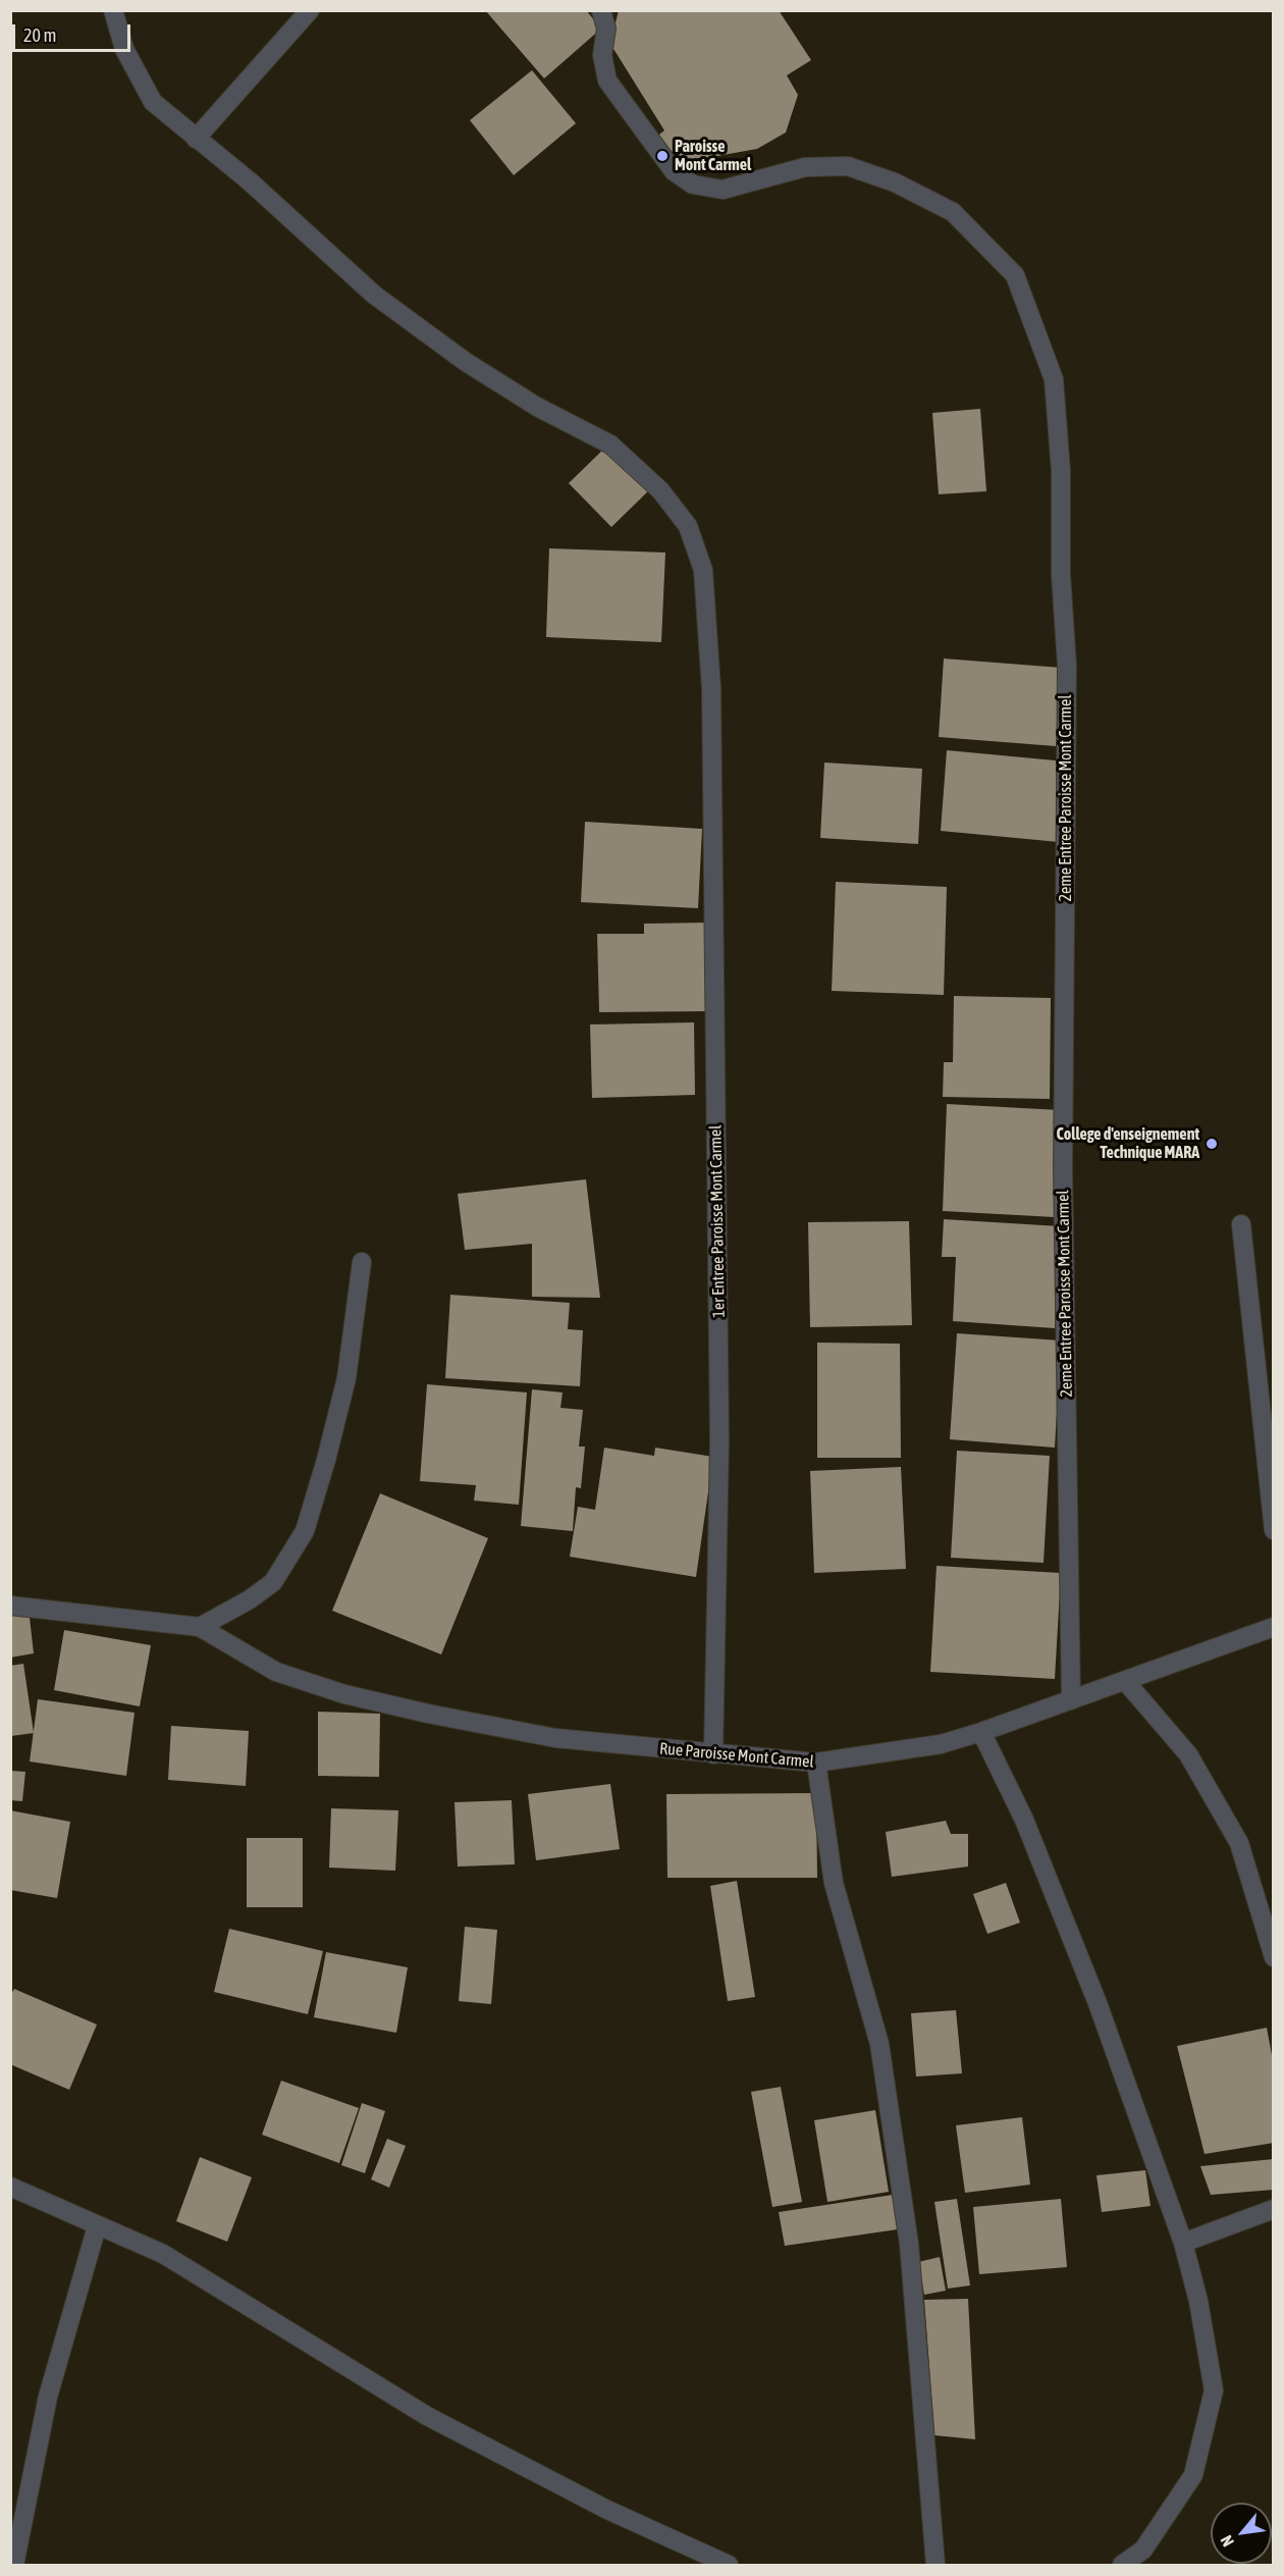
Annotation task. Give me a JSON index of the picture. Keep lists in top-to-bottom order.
{
  "streets": {
    "street": ["2eme Entree Paroisse Mont Carmel", "1er Entree Paroisse Mont Carmel", "Rue Paroisse Mont Carmel"]
  },
  "crossings": [
    ["2eme Entree Paroisse Mont Carmel", "Rue Paroisse Mont Carmel"],
    ["1er Entree Paroisse Mont Carmel", "Rue Paroisse Mont Carmel"]
  ],
  "places": ["Paroisse Mont Carmel", "College d'enseignement Technique MARA"],
  "scale_bar": "20 m",
  "north": "bottom left"
}
